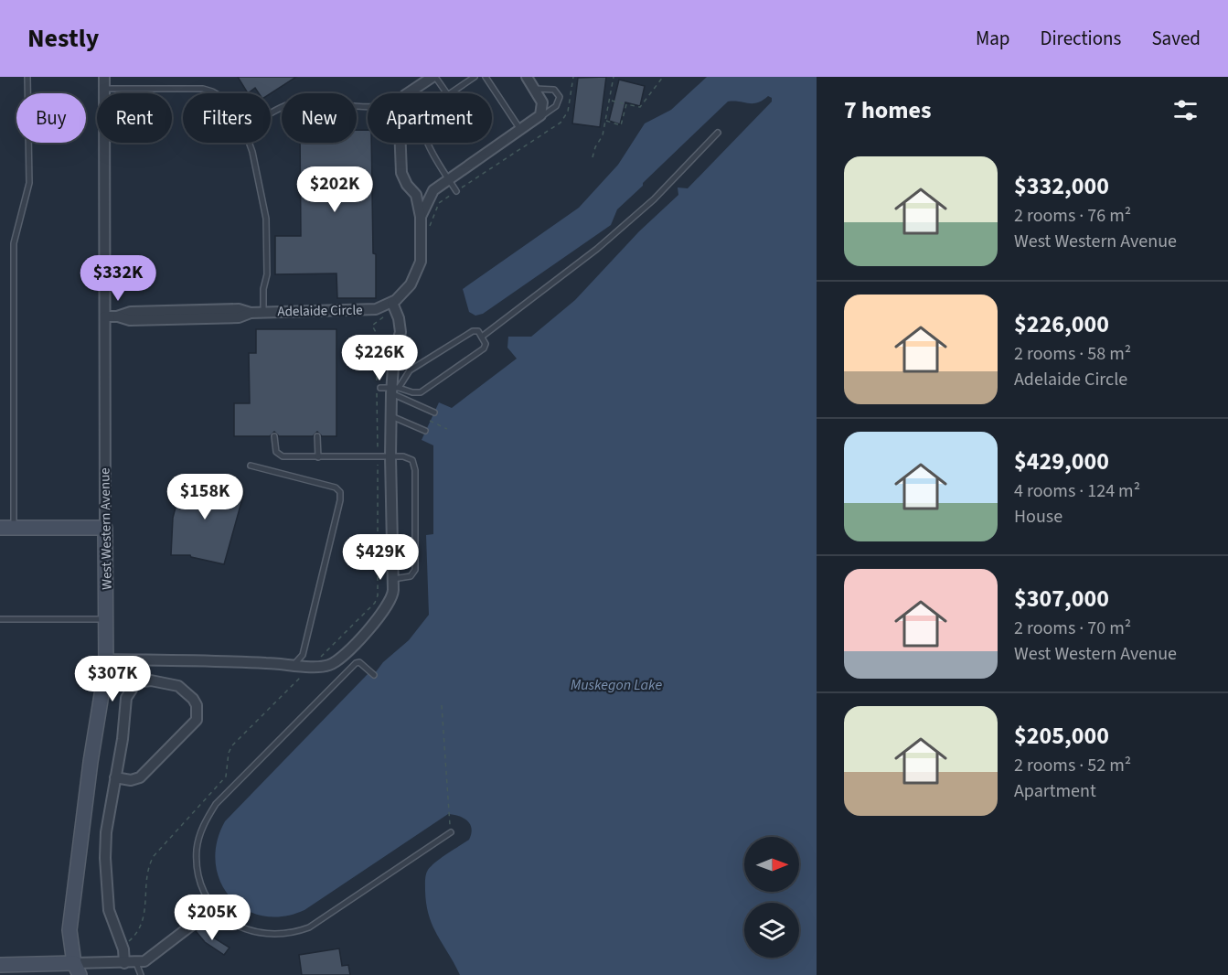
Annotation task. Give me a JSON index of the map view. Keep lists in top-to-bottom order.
{
  "streets": {
    "street": ["Adelaide Circle", "West Western Avenue"]
  },
  "crossings": [
    ["Adelaide Circle", "West Western Avenue"]
  ],
  "water": ["Muskegon Lake"],
  "north": "right",
  "page": {
    "header": "Nestly",
    "nav": ["Map", "Directions", "Saved"],
    "heading": "7 homes",
    "chip": [
      "Buy",
      "Rent",
      "Filters",
      "New",
      "Apartment"
    ],
    "list": [
      {
        "name": "$332,000",
        "note": "2 rooms · 76 m² · West Western Avenue"
      },
      {
        "name": "$226,000",
        "note": "2 rooms · 58 m² · Adelaide Circle"
      },
      {
        "name": "$429,000",
        "note": "4 rooms · 124 m² · House"
      },
      {
        "name": "$307,000",
        "note": "2 rooms · 70 m² · West Western Avenue"
      },
      {
        "name": "$205,000",
        "note": "2 rooms · 52 m² · Apartment"
      }
    ],
    "price": [
      "$202K",
      "$332K",
      "$226K",
      "$158K",
      "$429K",
      "$307K",
      "$205K"
    ]
  }
}
